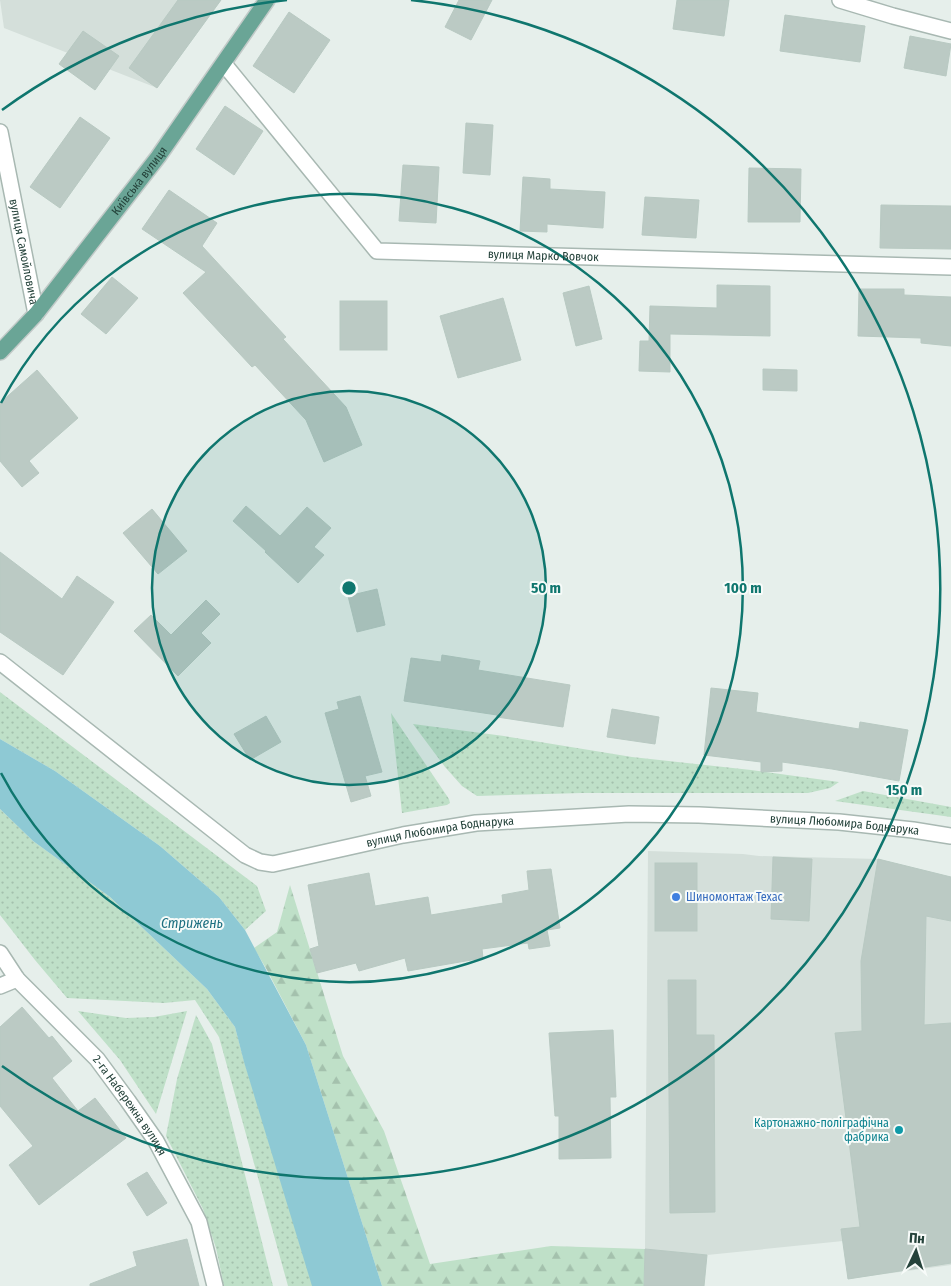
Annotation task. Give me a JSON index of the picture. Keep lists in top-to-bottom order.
{
  "streets": {
    "main road": ["Київська вулиця"],
    "street": [
      "вулиця Самойловича",
      "вулиця Марко Вовчок",
      "вулиця Любомира Боднарука",
      "2-га Набережна вулиця"
    ]
  },
  "crossings": [
    ["Київська вулиця", "вулиця Самойловича"],
    ["Київська вулиця", "вулиця Марко Вовчок"]
  ],
  "water": ["Стрижень"],
  "places": ["Шиномонтаж Техас", "Картонажно-поліграфічна фабрика"],
  "north": "top",
  "rings": ["50 m", "100 m", "150 m"]
}
